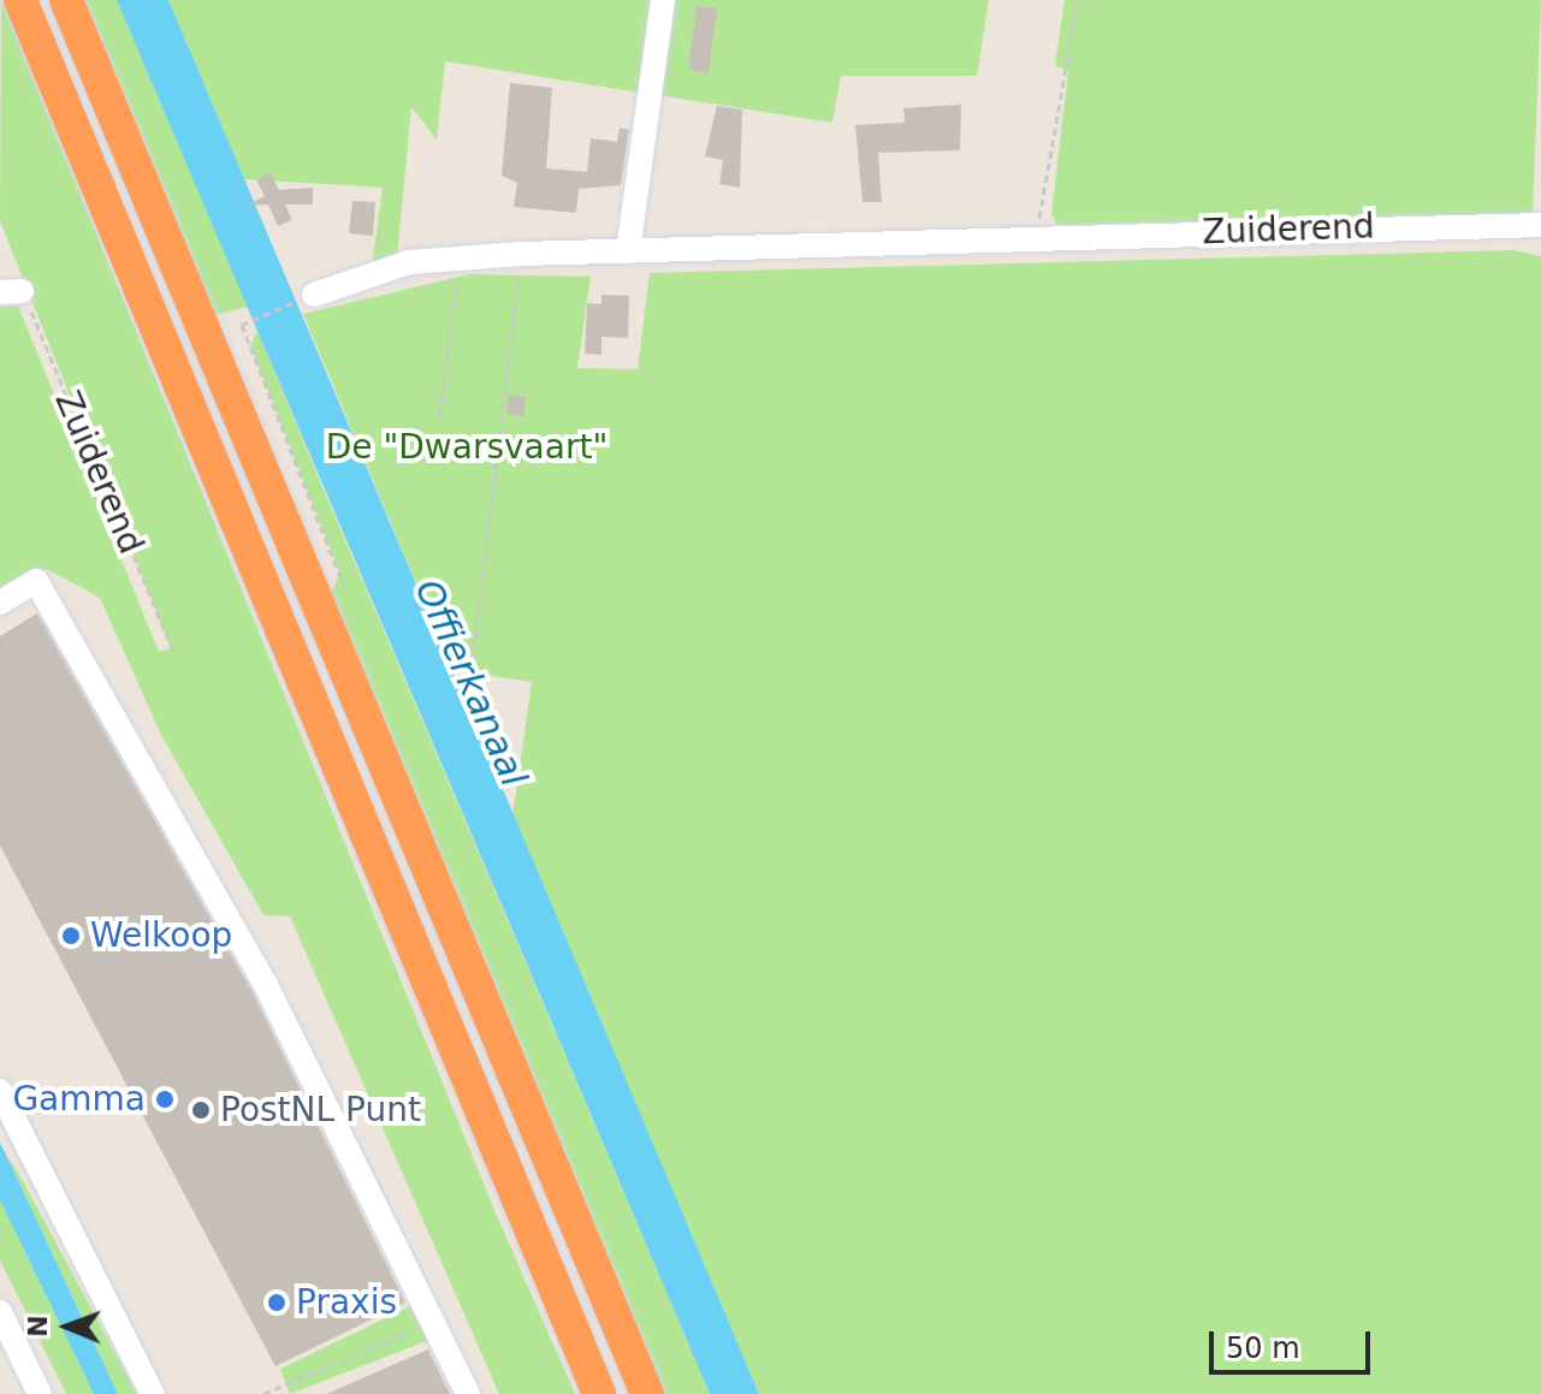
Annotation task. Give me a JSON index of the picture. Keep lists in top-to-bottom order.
{
  "streets": {
    "street": ["Zuiderend"]
  },
  "water": ["Offierkanaal"],
  "parks": ["De \"Dwarsvaart\""],
  "places": [
    "Welkoop",
    "Gamma",
    "PostNL Punt",
    "Praxis"
  ],
  "scale_bar": "50 m",
  "north": "left"
}
